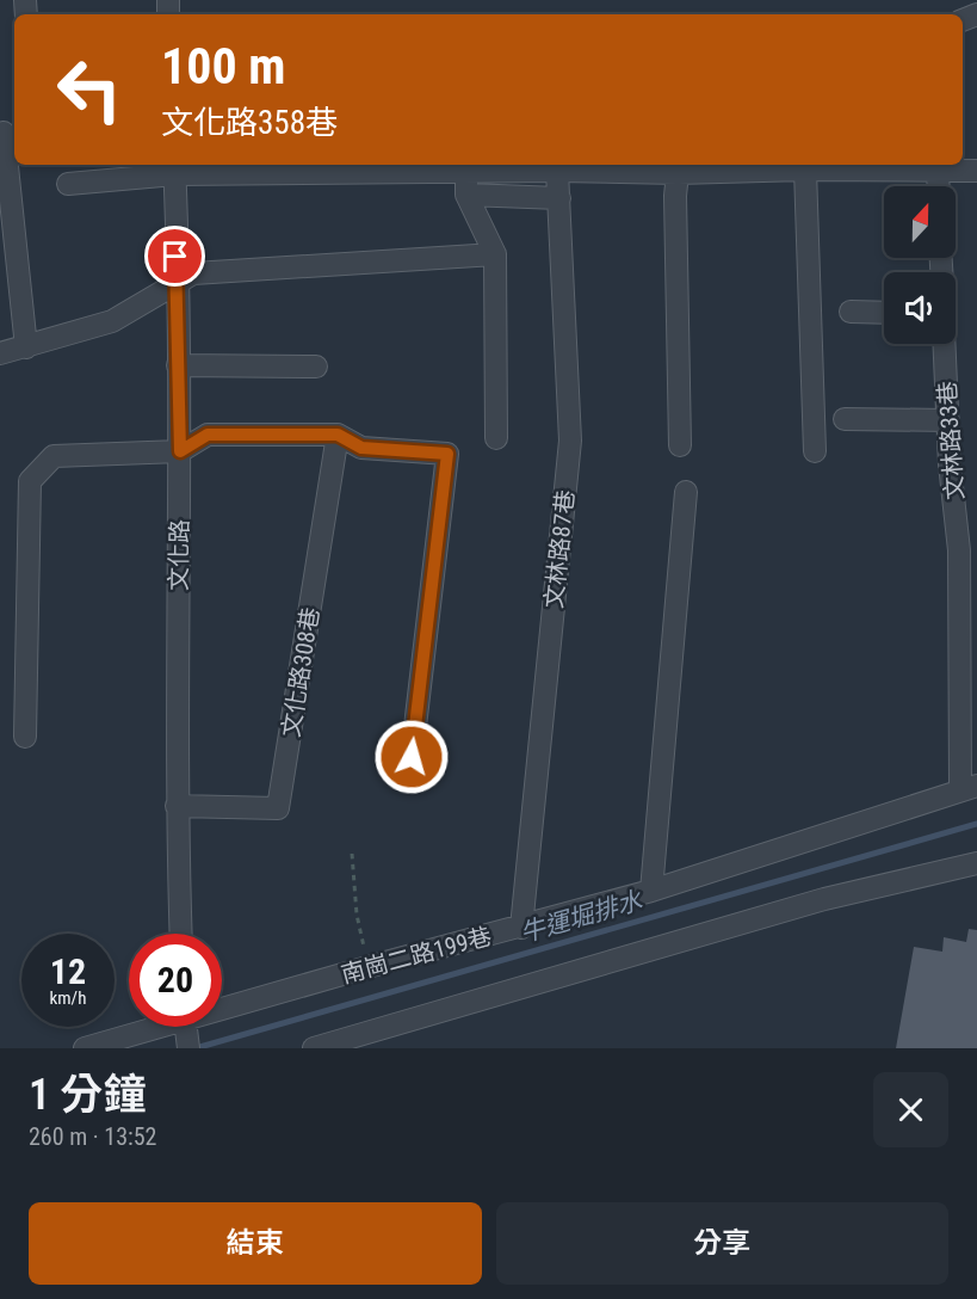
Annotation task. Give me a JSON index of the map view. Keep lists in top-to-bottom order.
{
  "streets": {
    "street": [
      "文林路33巷",
      "文林路87巷",
      "文化路",
      "文化路308巷",
      "南崗二路199巷"
    ]
  },
  "crossings": [
    ["文林路33巷", "南崗二路199巷"],
    ["文林路87巷", "南崗二路199巷"],
    ["文化路", "文化路308巷"]
  ],
  "water": ["牛運堀排水"],
  "north": "top",
  "page": {
    "turn": ["100 m", "文化路358巷"],
    "speed": "12 km/h",
    "limit": "20",
    "heading": ["1 分鐘", "260 m · 13:52"],
    "buttons": ["結束", "分享"]
  }
}
